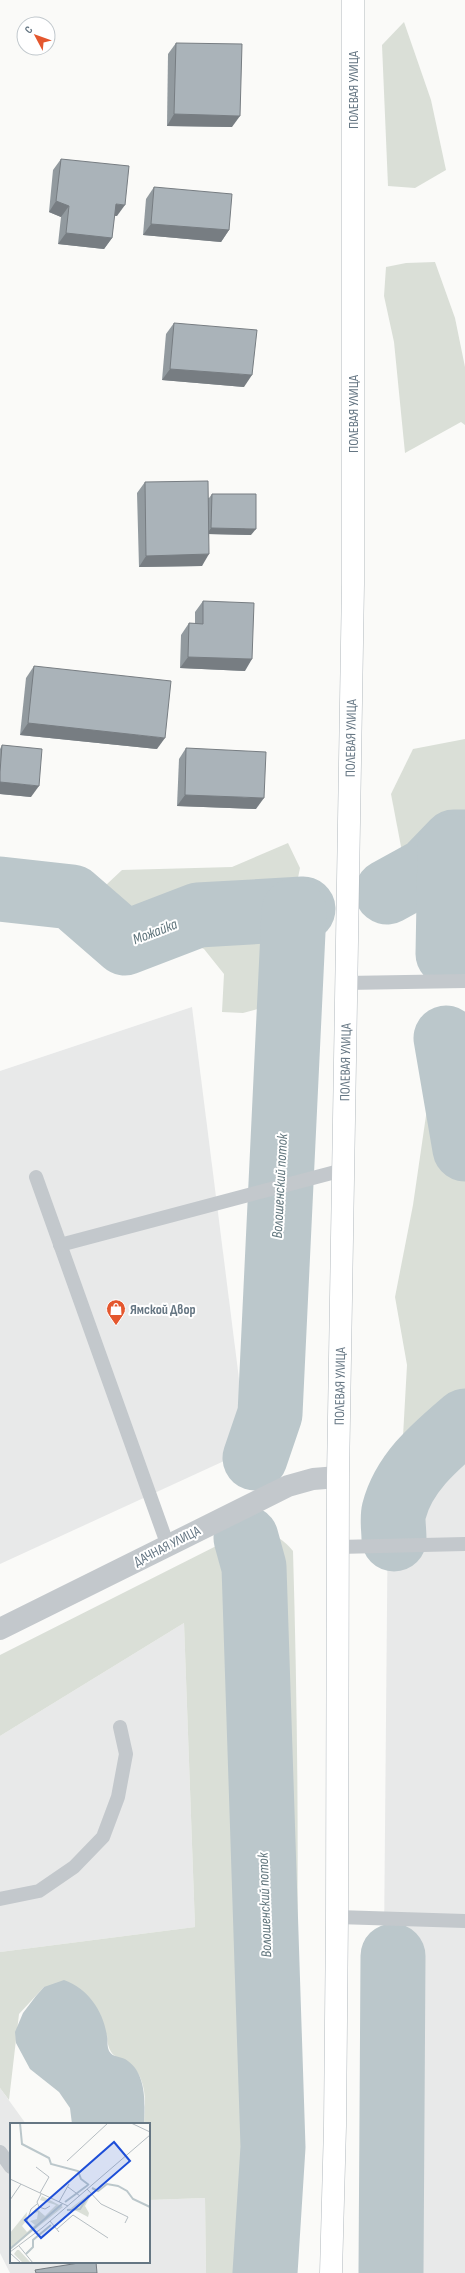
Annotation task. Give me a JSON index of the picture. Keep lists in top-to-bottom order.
{
  "streets": {
    "main road": ["ПОЛЕВАЯ УЛИЦА"],
    "street": ["ДАЧНАЯ УЛИЦА"]
  },
  "crossings": [
    ["ПОЛЕВАЯ УЛИЦА", "ДАЧНАЯ УЛИЦА"]
  ],
  "water": ["Можайка", "Волошенский поток"],
  "places": {
    "shop": ["Ямской Двор"]
  },
  "north": "top left"
}
